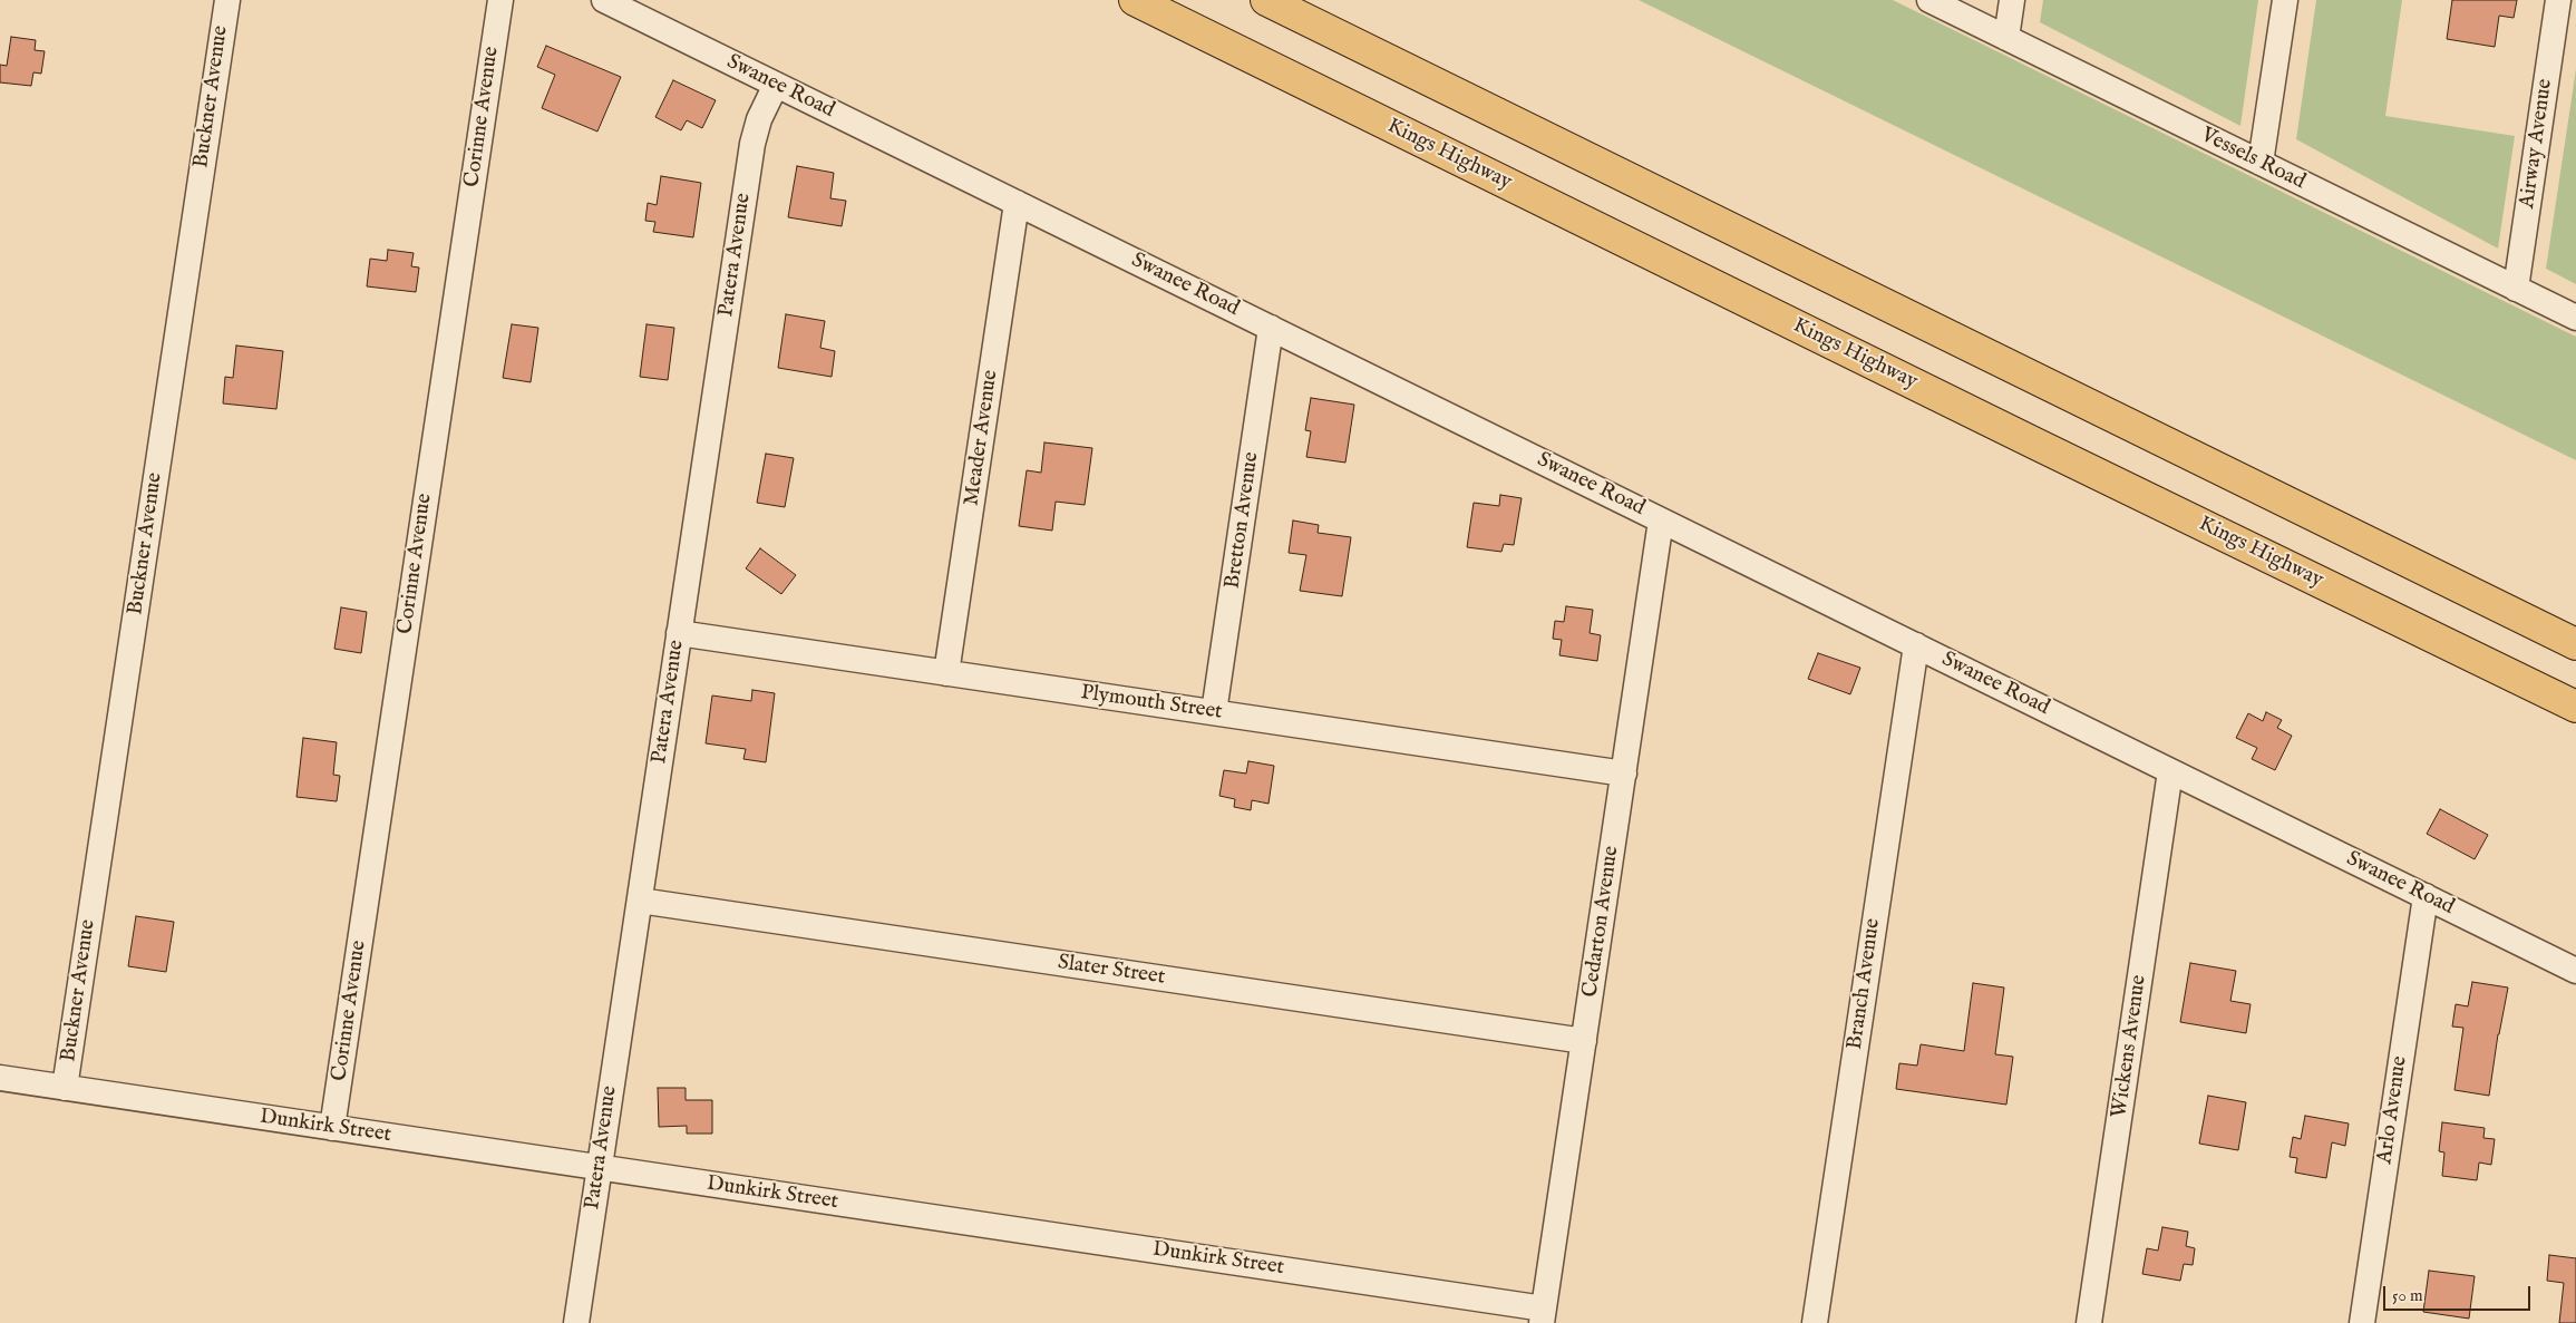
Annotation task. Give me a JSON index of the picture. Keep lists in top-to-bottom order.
{
  "streets": {
    "main road": ["Kings Highway"],
    "street": [
      "Swanee Road",
      "Buckner Avenue",
      "Corinne Avenue",
      "Airway Avenue",
      "Vessels Road",
      "Patera Avenue",
      "Meader Avenue",
      "Bretton Avenue",
      "Plymouth Street",
      "Cedarton Avenue",
      "Slater Street",
      "Branch Avenue",
      "Wickens Avenue",
      "Arlo Avenue",
      "Dunkirk Street"
    ]
  },
  "crossings": [
    ["Swanee Road", "Patera Avenue"],
    ["Swanee Road", "Meader Avenue"],
    ["Swanee Road", "Bretton Avenue"],
    ["Swanee Road", "Cedarton Avenue"],
    ["Swanee Road", "Branch Avenue"],
    ["Swanee Road", "Wickens Avenue"],
    ["Swanee Road", "Arlo Avenue"],
    ["Buckner Avenue", "Dunkirk Street"],
    ["Corinne Avenue", "Dunkirk Street"],
    ["Airway Avenue", "Vessels Road"],
    ["Patera Avenue", "Plymouth Street"],
    ["Patera Avenue", "Slater Street"],
    ["Patera Avenue", "Dunkirk Street"],
    ["Meader Avenue", "Plymouth Street"],
    ["Bretton Avenue", "Plymouth Street"],
    ["Plymouth Street", "Cedarton Avenue"],
    ["Cedarton Avenue", "Slater Street"],
    ["Cedarton Avenue", "Dunkirk Street"]
  ],
  "scale_bar": "50 m"
}
